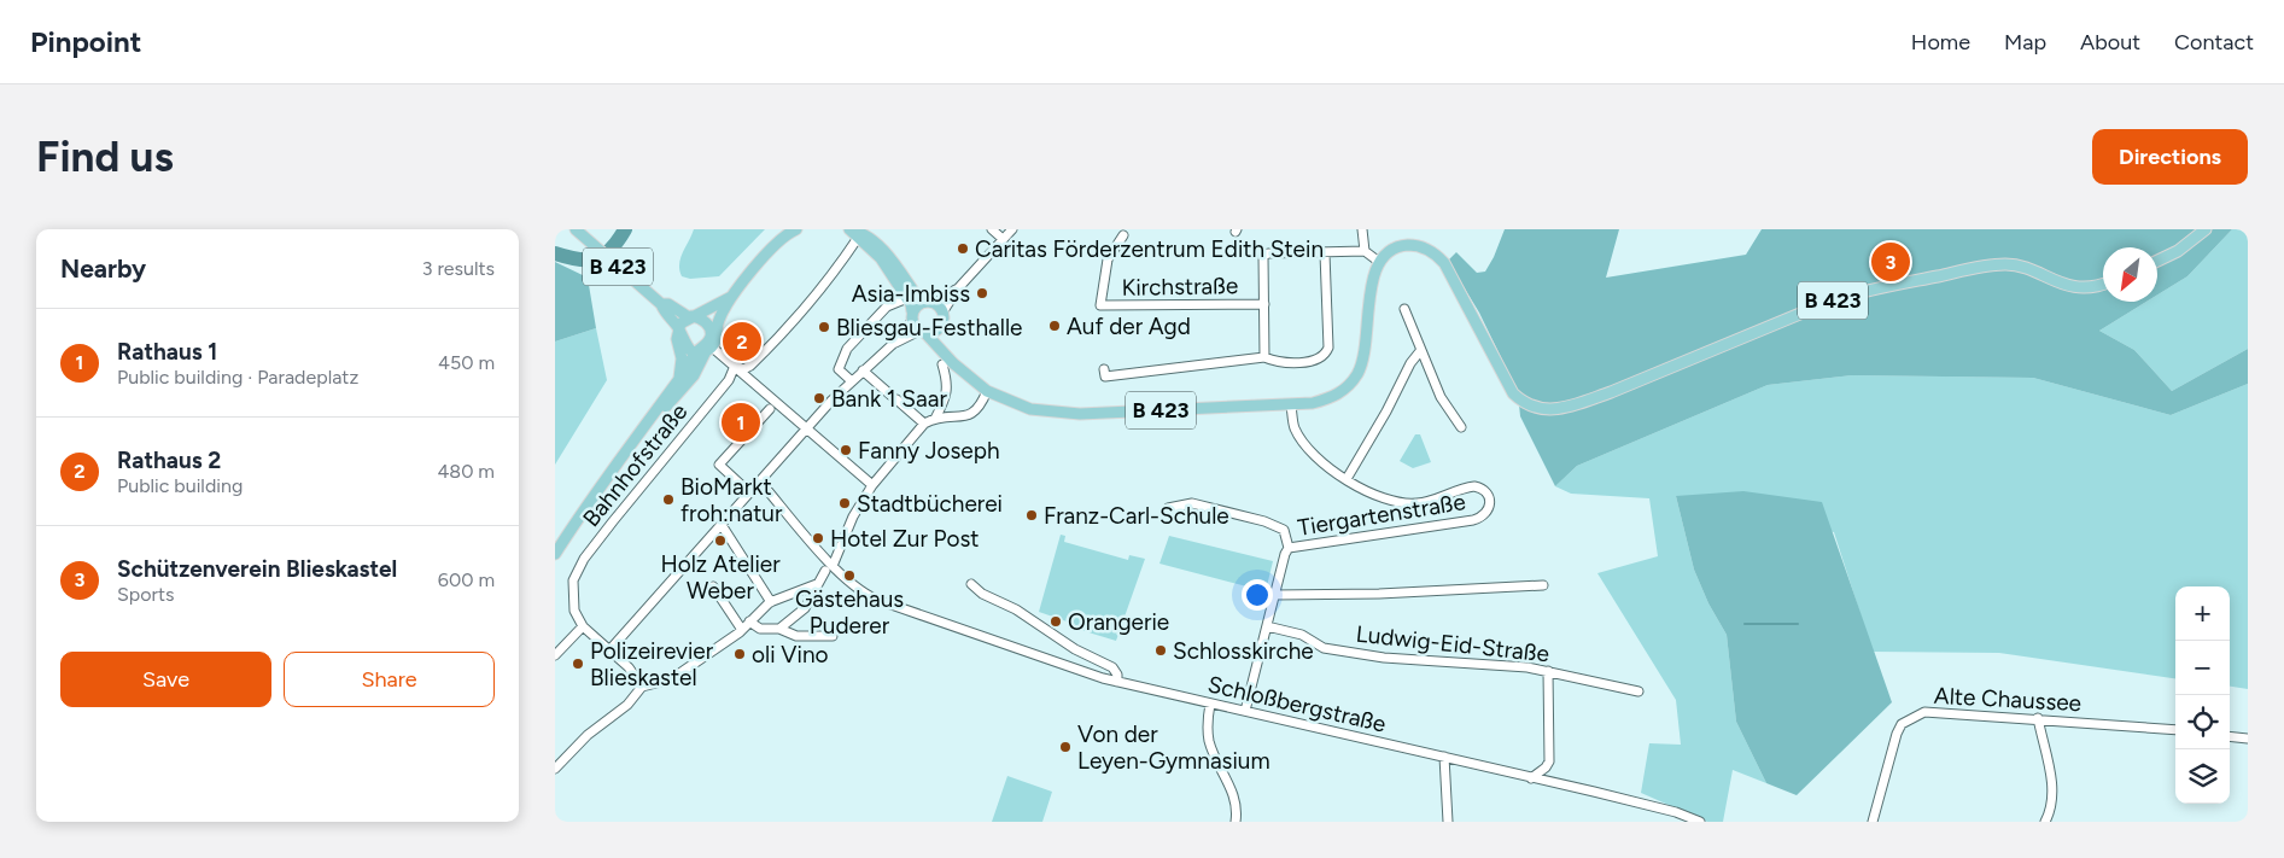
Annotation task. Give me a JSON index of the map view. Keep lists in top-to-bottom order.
{
  "streets": {
    "main road": ["B 423"],
    "street": [
      "Kirchstraße",
      "Bahnhofstraße",
      "Tiergartenstraße",
      "Ludwig-Eid-Straße",
      "Alte Chaussee",
      "Schloßbergstraße"
    ]
  },
  "crossings": [
    ["B 423", "Tiergartenstraße"],
    ["Tiergartenstraße", "Ludwig-Eid-Straße"],
    ["Tiergartenstraße", "Schloßbergstraße"]
  ],
  "places": [
    "Caritas Förderzentrum Edith Stein",
    "Asia-Imbiss",
    "Auf der Agd",
    "Bliesgau-Festhalle",
    "Bank 1 Saar",
    "Fanny Joseph",
    "BioMarkt froh:natur",
    "Stadtbücherei",
    "Franz-Carl-Schule",
    "Hotel Zur Post",
    "Holz Atelier Weber",
    "Gästehaus Puderer",
    "Orangerie",
    "Schlosskirche",
    "oli Vino",
    "Polizeirevier Blieskastel",
    "Von der Leyen-Gymnasium"
  ],
  "north": "bottom left",
  "page": {
    "header": "Pinpoint",
    "nav": [
      "Home",
      "Map",
      "About",
      "Contact"
    ],
    "buttons": [
      "Directions",
      ["Save", "Share"]
    ],
    "title": "Find us",
    "heading": ["Nearby", "3 results"],
    "pins": ["3", "2", "1"],
    "list": [
      {
        "mark": "1",
        "name": "Rathaus 1",
        "note": "Public building · Paradeplatz",
        "value": "450 m"
      },
      {
        "mark": "2",
        "name": "Rathaus 2",
        "note": "Public building",
        "value": "480 m"
      },
      {
        "mark": "3",
        "name": "Schützenverein Blieskastel",
        "note": "Sports",
        "value": "600 m"
      }
    ],
    "map_buttons": ["+", "−"]
  }
}
